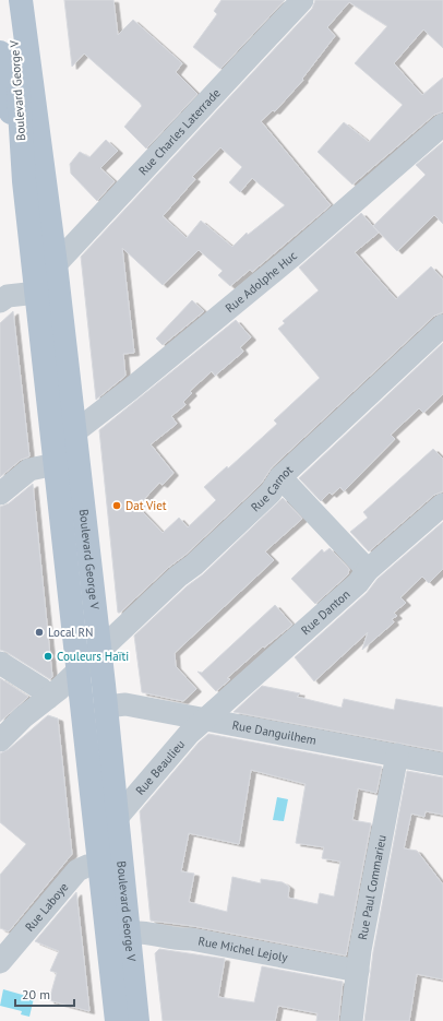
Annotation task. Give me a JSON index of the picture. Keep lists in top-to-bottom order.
{
  "streets": {
    "main road": ["Boulevard George V"],
    "street": [
      "Rue Charles Laterrade",
      "Rue Adolphe Huc",
      "Rue Carnot",
      "Rue Danton",
      "Rue Danguilhem",
      "Rue Beaulieu",
      "Rue Paul Commarieu",
      "Rue Laboye",
      "Rue Michel Lejoly"
    ]
  },
  "crossings": [
    ["Boulevard George V", "Rue Charles Laterrade"],
    ["Boulevard George V", "Rue Adolphe Huc"],
    ["Boulevard George V", "Rue Carnot"],
    ["Boulevard George V", "Rue Danguilhem"],
    ["Boulevard George V", "Rue Beaulieu"],
    ["Boulevard George V", "Rue Laboye"],
    ["Boulevard George V", "Rue Michel Lejoly"],
    ["Rue Danton", "Rue Danguilhem"],
    ["Rue Danton", "Rue Beaulieu"],
    ["Rue Danguilhem", "Rue Beaulieu"],
    ["Rue Danguilhem", "Rue Paul Commarieu"],
    ["Rue Paul Commarieu", "Rue Michel Lejoly"]
  ],
  "places": ["Dat Viet", "Local RN", "Couleurs Haïti"],
  "scale_bar": "20 m"
}
